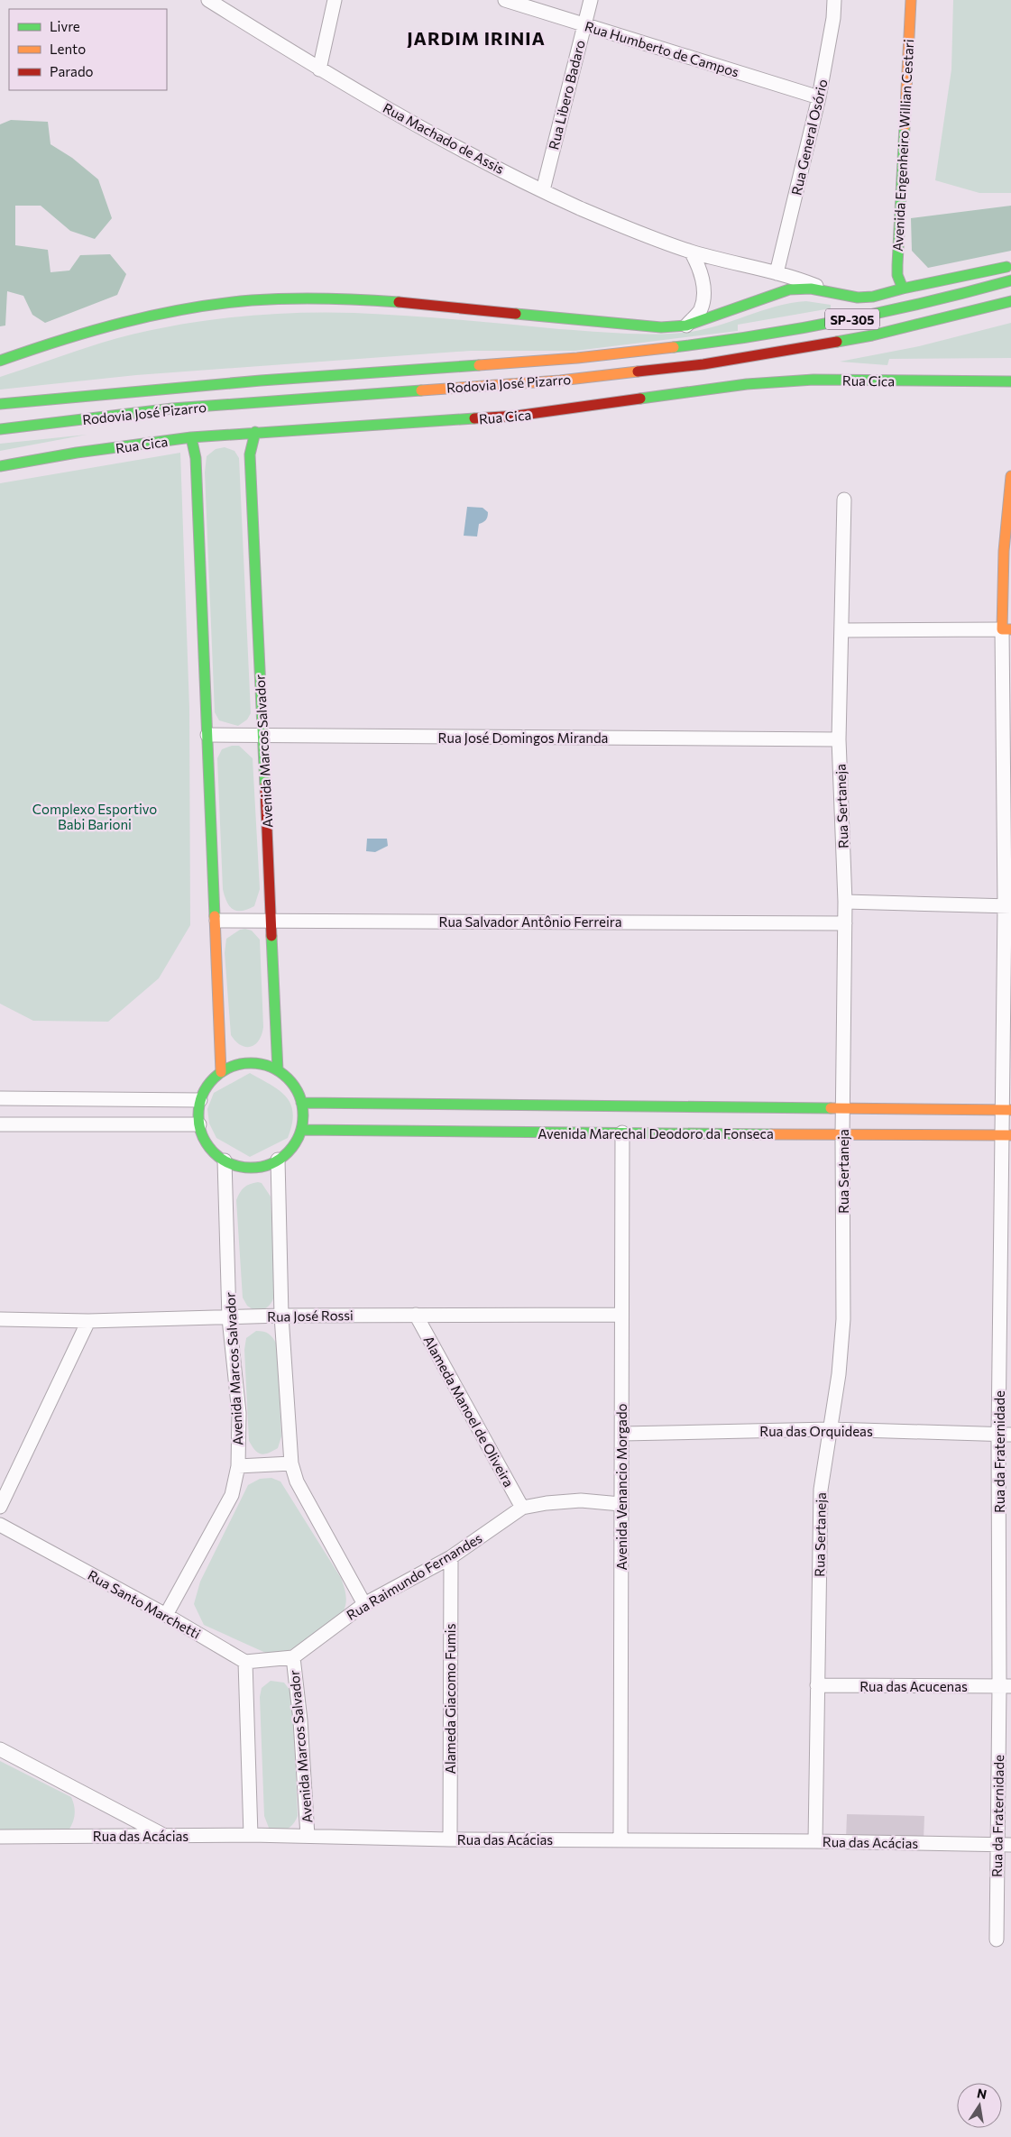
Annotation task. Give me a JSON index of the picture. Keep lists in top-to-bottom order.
{
  "streets": {
    "street": [
      "Rua Humberto de Campos",
      "Rua Libero Badaro",
      "Rua General Osório",
      "Rua Machado de Assis",
      "Avenida Engenheiro Willian Cestari",
      "SP-305",
      "Rua Cica",
      "Rodovia José Pizarro",
      "Rua José Domingos Miranda",
      "Avenida Marcos Salvador",
      "Rua Sertaneja",
      "Rua Salvador Antônio Ferreira",
      "Avenida Marechal Deodoro da Fonseca",
      "Rua José Rossi",
      "Alameda Manoel de Oliveira",
      "Rua das Orquideas",
      "Rua da Fraternidade",
      "Avenida Venancio Morgado",
      "Rua Raimundo Fernandes",
      "Rua Santo Marchetti",
      "Rua das Acucenas",
      "Alameda Giacomo Fumis",
      "Rua das Acácias"
    ]
  },
  "crossings": [
    ["Rua Humberto de Campos", "Rua Libero Badaro"],
    ["Rua Humberto de Campos", "Rua General Osório"],
    ["Rua Libero Badaro", "Rua Machado de Assis"],
    ["Rua General Osório", "Rua Machado de Assis"],
    ["Rua Cica", "Avenida Marcos Salvador"],
    ["Rua José Domingos Miranda", "Avenida Marcos Salvador"],
    ["Rua José Domingos Miranda", "Rua Sertaneja"],
    ["Avenida Marcos Salvador", "Rua Salvador Antônio Ferreira"],
    ["Avenida Marcos Salvador", "Avenida Marechal Deodoro da Fonseca"],
    ["Avenida Marcos Salvador", "Rua José Rossi"],
    ["Avenida Marcos Salvador", "Rua Raimundo Fernandes"],
    ["Avenida Marcos Salvador", "Rua Santo Marchetti"],
    ["Avenida Marcos Salvador", "Rua das Acácias"],
    ["Rua Sertaneja", "Rua Salvador Antônio Ferreira"],
    ["Rua Sertaneja", "Avenida Marechal Deodoro da Fonseca"],
    ["Rua Sertaneja", "Rua das Orquideas"],
    ["Rua Sertaneja", "Rua das Acucenas"],
    ["Rua Sertaneja", "Rua das Acácias"],
    ["Avenida Marechal Deodoro da Fonseca", "Rua da Fraternidade"],
    ["Avenida Marechal Deodoro da Fonseca", "Avenida Venancio Morgado"],
    ["Rua José Rossi", "Alameda Manoel de Oliveira"],
    ["Rua José Rossi", "Avenida Venancio Morgado"],
    ["Alameda Manoel de Oliveira", "Rua Raimundo Fernandes"],
    ["Rua das Orquideas", "Rua da Fraternidade"],
    ["Rua das Orquideas", "Avenida Venancio Morgado"],
    ["Rua da Fraternidade", "Rua das Acucenas"],
    ["Rua da Fraternidade", "Rua das Acácias"],
    ["Avenida Venancio Morgado", "Rua Raimundo Fernandes"],
    ["Avenida Venancio Morgado", "Rua das Acácias"],
    ["Rua Raimundo Fernandes", "Alameda Giacomo Fumis"],
    ["Alameda Giacomo Fumis", "Rua das Acácias"]
  ],
  "districts": ["JARDIM IRINIA"],
  "parks": ["Complexo Esportivo Babi Barioni"],
  "legend": ["Livre", "Lento", "Parado"],
  "north": "top"
}
